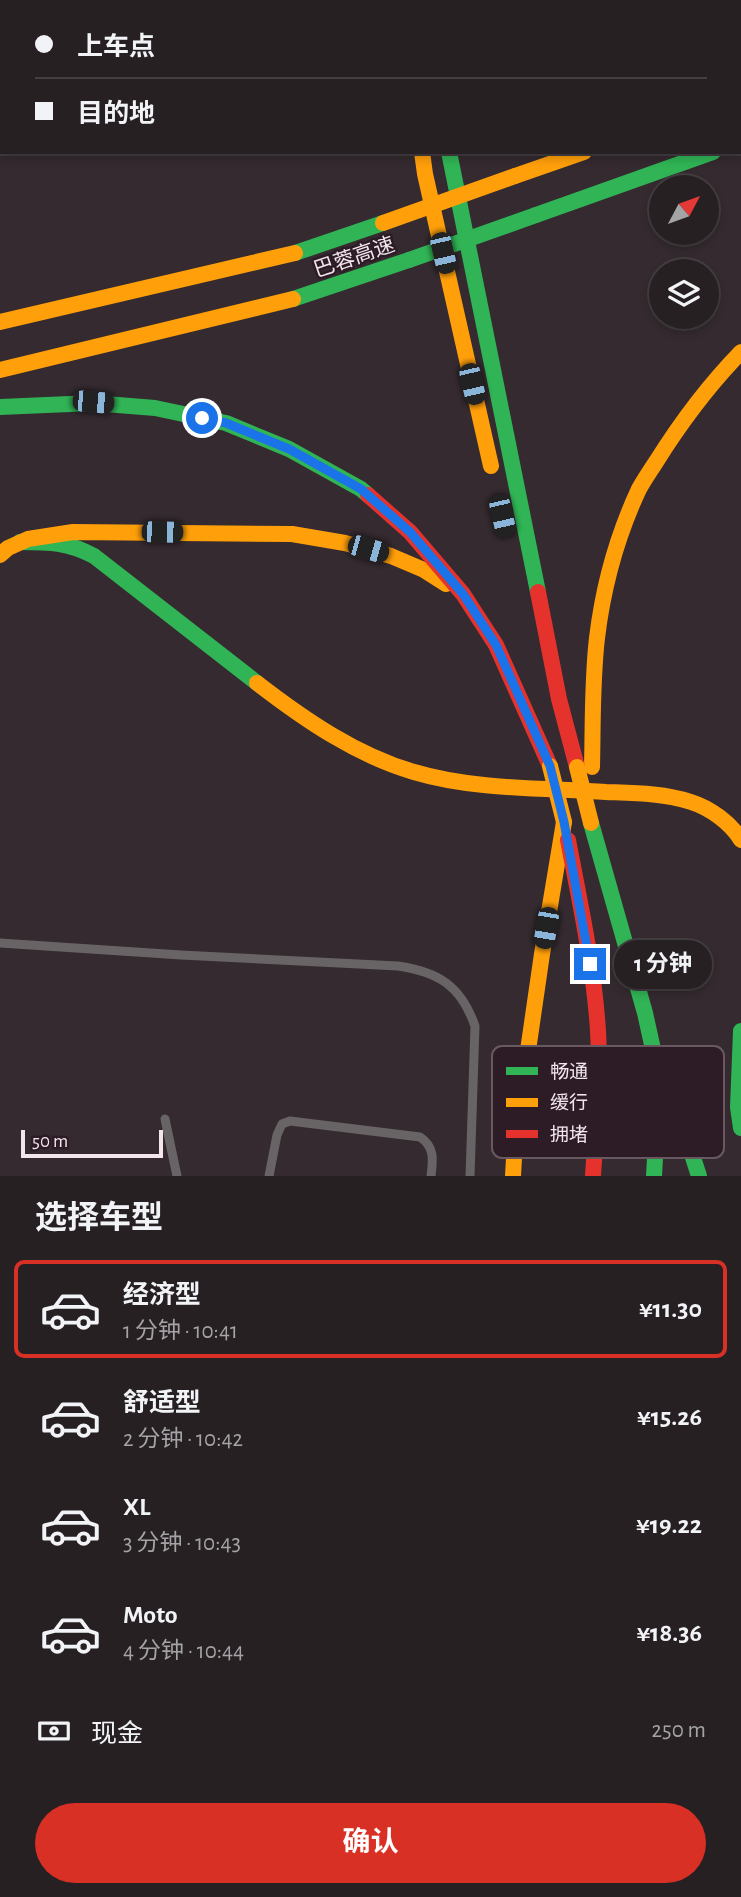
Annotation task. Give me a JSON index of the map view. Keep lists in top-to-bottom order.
{
  "streets": {
    "highway": ["巴蓉高速"]
  },
  "legend": ["畅通", "缓行", "拥堵"],
  "scale_bar": "50 m",
  "north": "top right",
  "page": {
    "banner": ["上车点", "目的地"],
    "bubble": "1 分钟",
    "scale": "50 m",
    "heading": "选择车型",
    "list": [
      {
        "name": "经济型",
        "note": "1 分钟 · 10:41",
        "value": "¥11.30"
      },
      {
        "name": "舒适型",
        "note": "2 分钟 · 10:42",
        "value": "¥15.26"
      },
      {
        "name": "XL",
        "note": "3 分钟 · 10:43",
        "value": "¥19.22"
      },
      {
        "name": "Moto",
        "note": "4 分钟 · 10:44",
        "value": "¥18.36"
      }
    ],
    "pay": ["现金", "250 m"],
    "buttons": "确认"
  }
}
